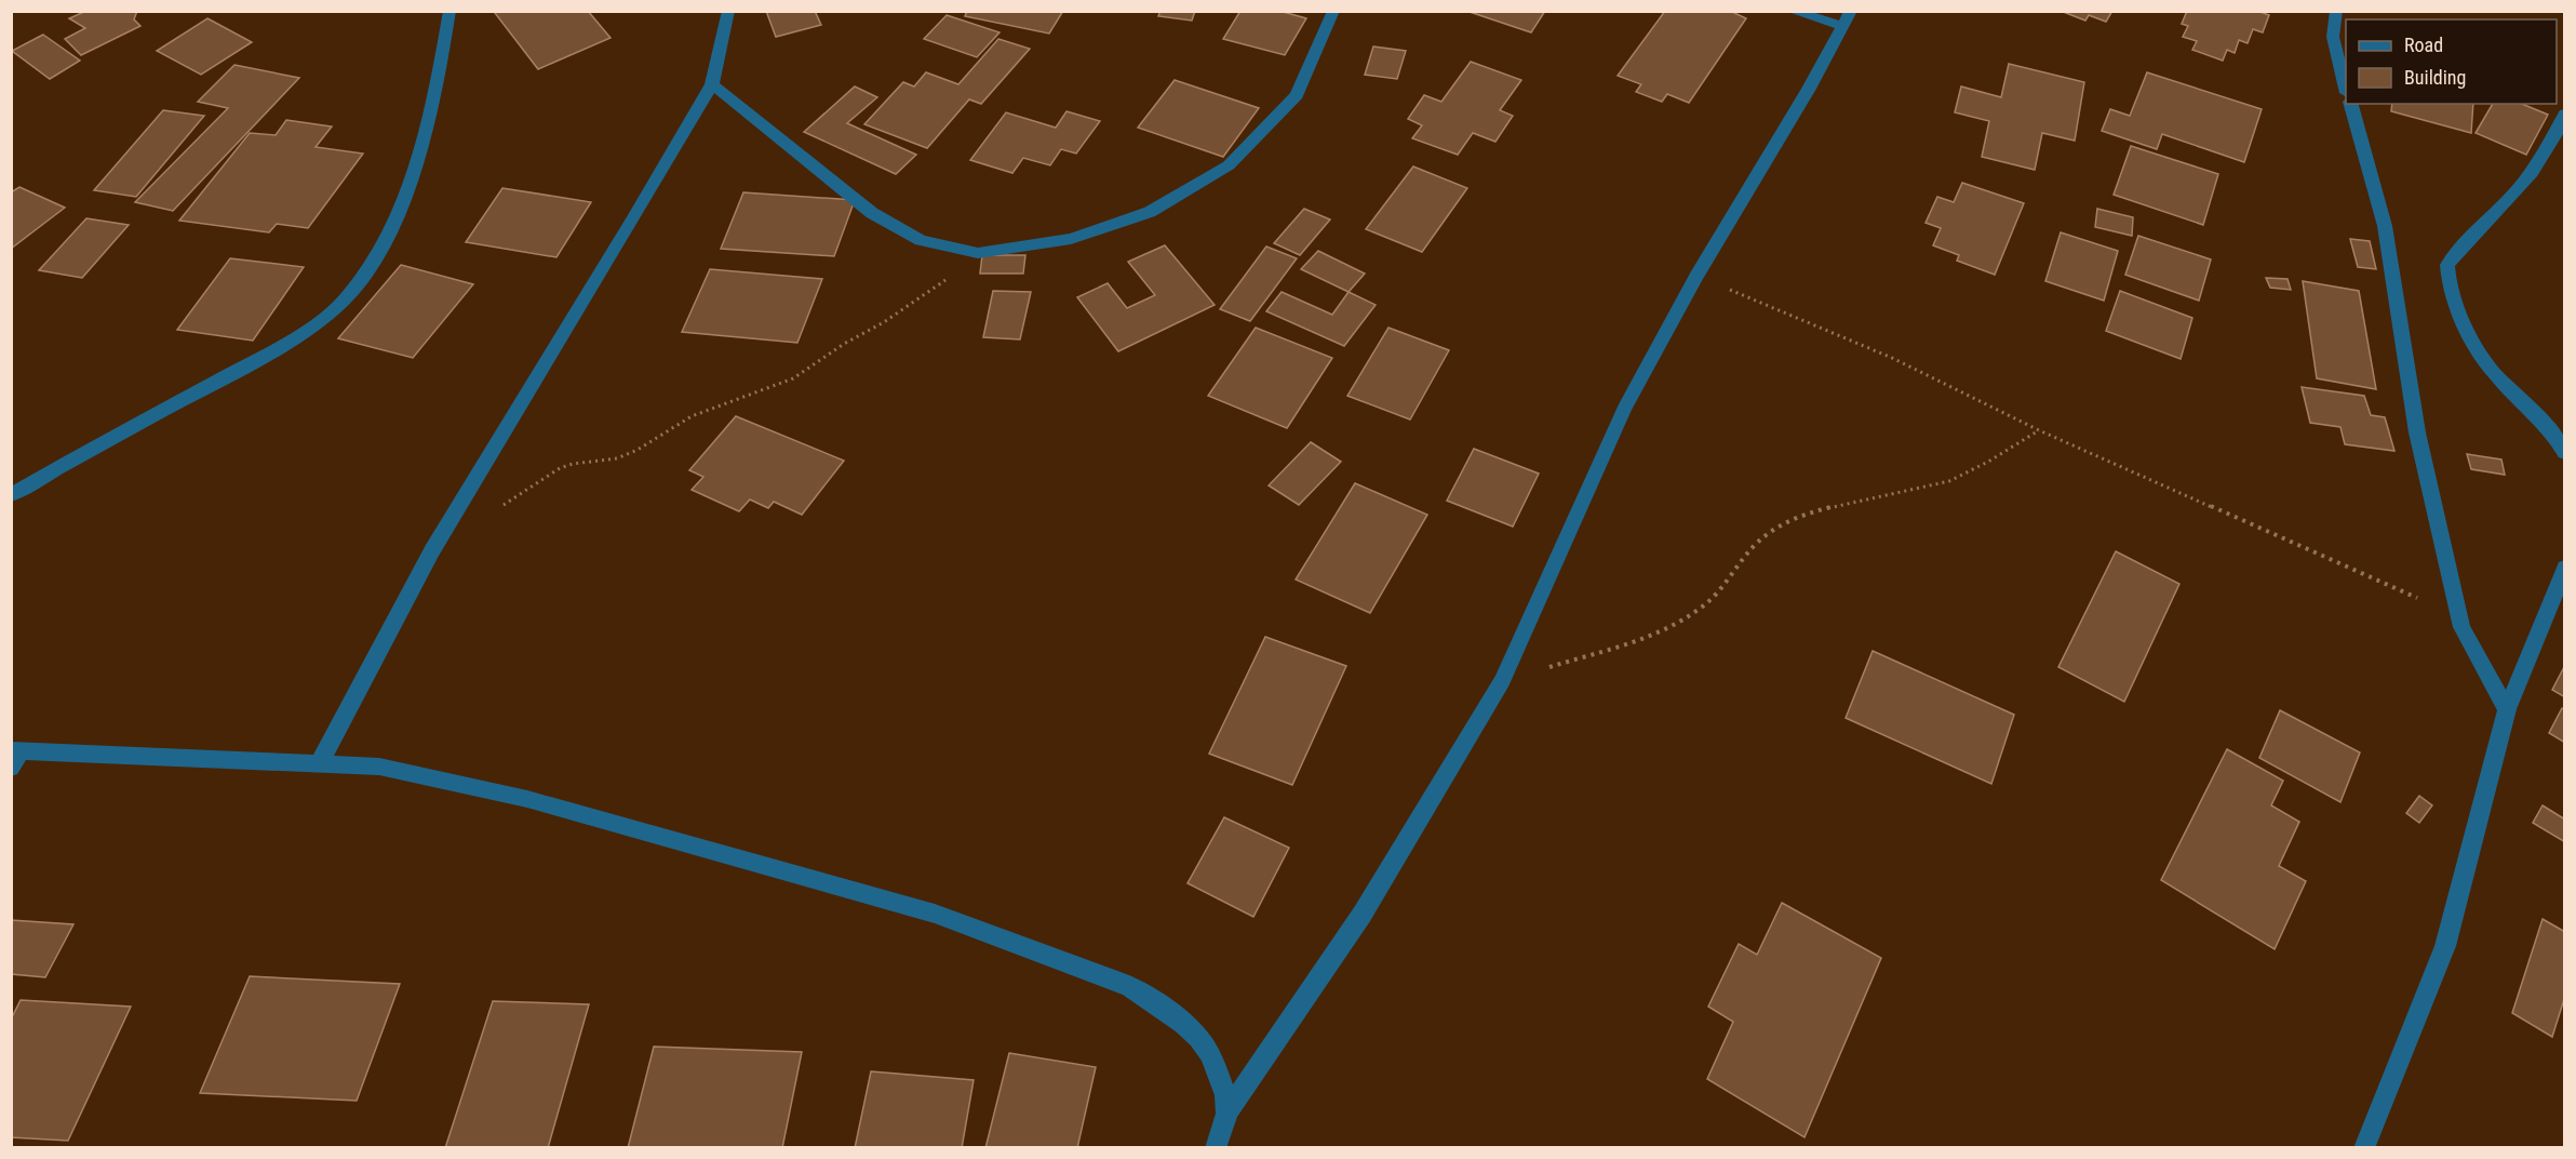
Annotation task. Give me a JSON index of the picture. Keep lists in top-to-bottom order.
{
  "legend": ["Road", "Building"]
}
